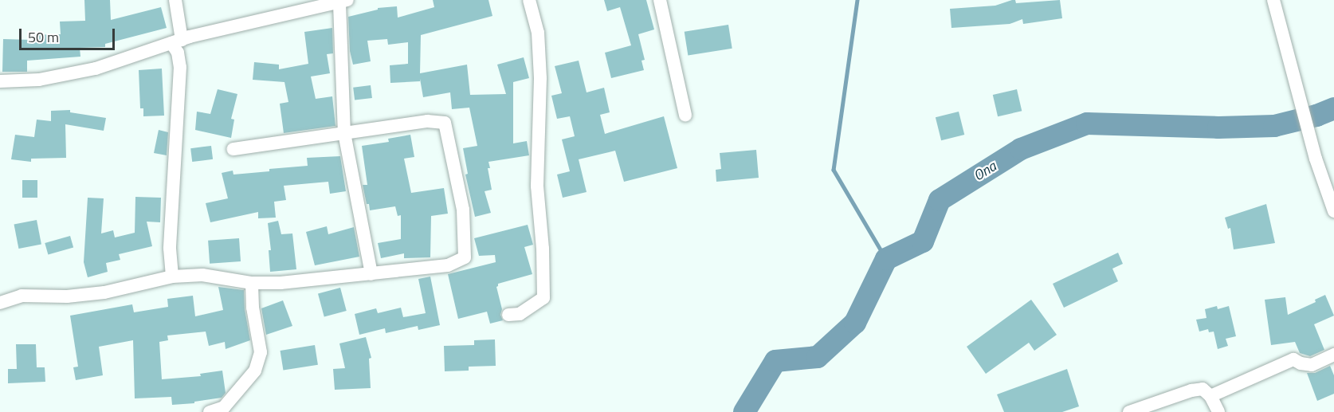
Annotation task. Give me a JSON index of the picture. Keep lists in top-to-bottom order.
{
  "water": ["Ona"],
  "scale_bar": "50 m"
}
